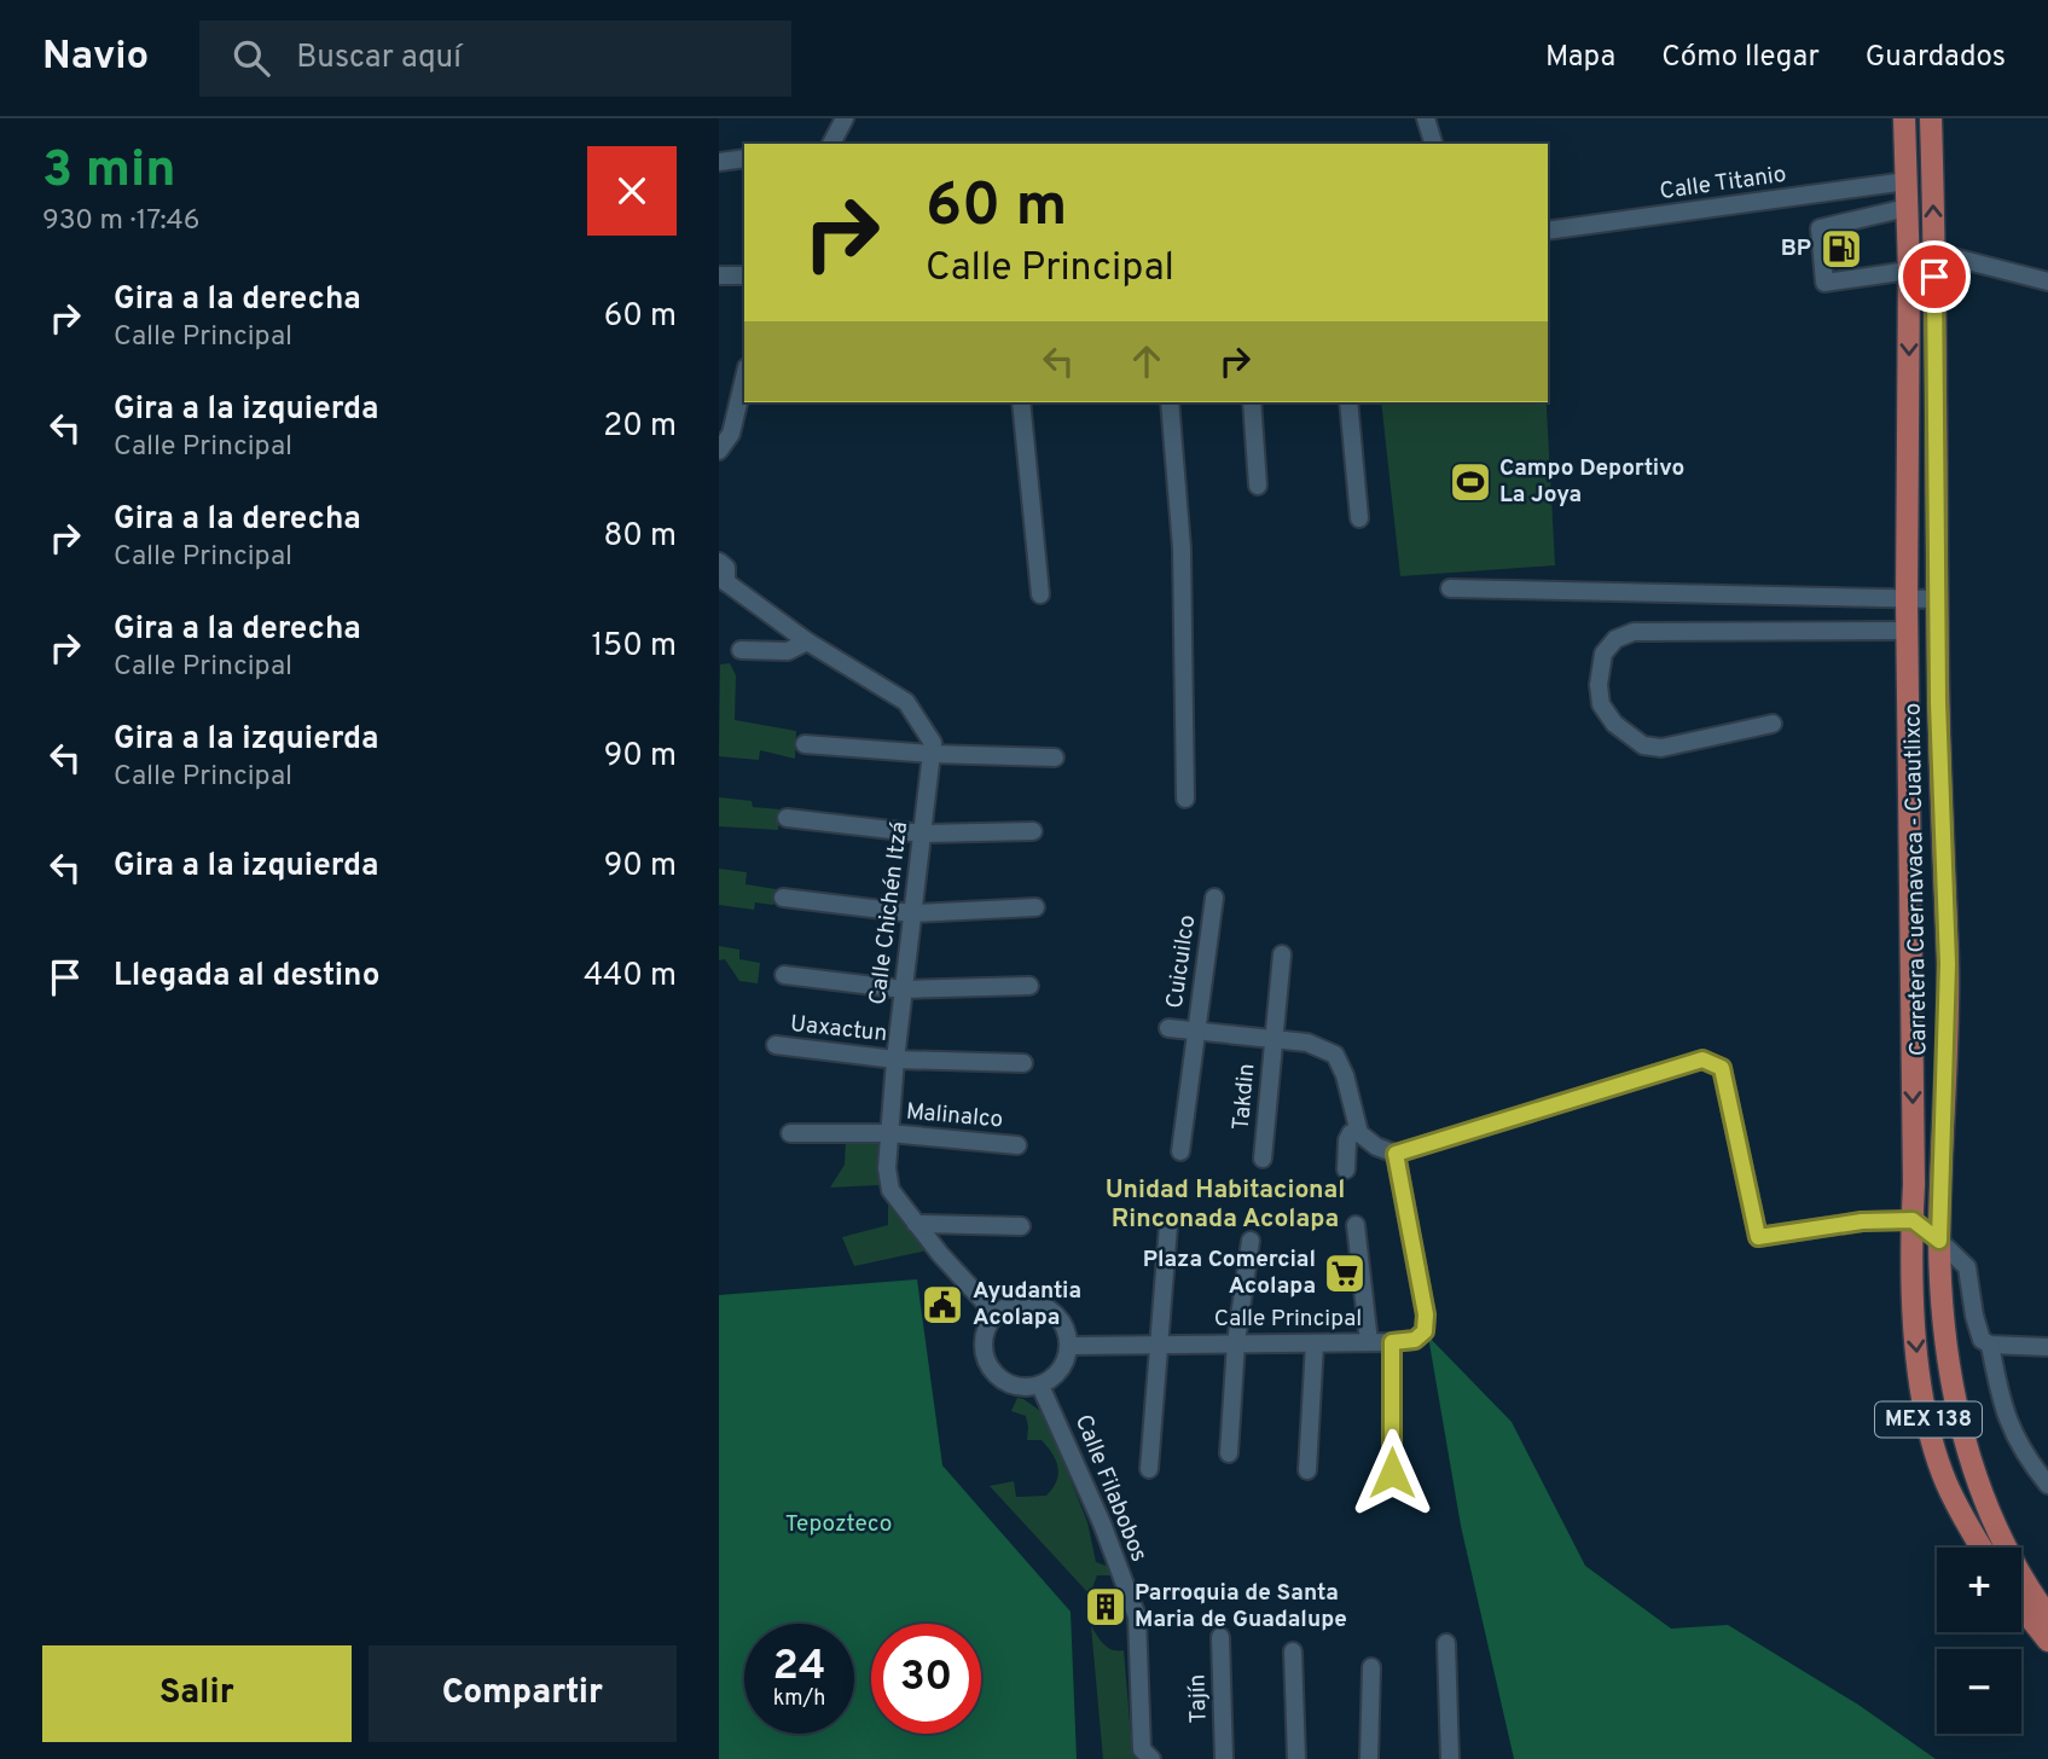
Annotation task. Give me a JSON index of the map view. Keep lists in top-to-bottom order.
{
  "streets": {
    "main road": ["Carretera Cuernavaca - Cuautlixco", "MEX 138"],
    "street": [
      "Calle Titanio",
      "Calle Chichén Itzá",
      "Cuicuilco",
      "Uaxactun",
      "Takdin",
      "Malinalco",
      "Calle Principal",
      "Calle Filabobos",
      "Tajín"
    ]
  },
  "crossings": [
    ["Calle Titanio", "Carretera Cuernavaca - Cuautlixco"],
    ["Calle Chichén Itzá", "Uaxactun"],
    ["Calle Chichén Itzá", "Malinalco"],
    ["Calle Chichén Itzá", "Calle Principal"],
    ["Calle Chichén Itzá", "Calle Filabobos"],
    ["Calle Principal", "Calle Filabobos"]
  ],
  "districts": ["Unidad Habitacional Rinconada Acolapa"],
  "parks": ["Tepozteco"],
  "places": {
    "fuel station": ["BP"],
    "sports": ["Campo Deportivo La Joya"],
    "supermarket": ["Plaza Comercial Acolapa"],
    "public building": ["Ayudantia Acolapa"],
    "building": ["Parroquia de Santa Maria de Guadalupe"]
  },
  "page": {
    "header": "Navio",
    "search": "Buscar aquí",
    "nav": ["Mapa", "Cómo llegar", "Guardados"],
    "heading": ["3 min", "930 m · 17:46"],
    "turn": ["60 m", "Calle Principal"],
    "list": [
      {
        "name": "Gira a la derecha",
        "note": "Calle Principal",
        "value": "60 m"
      },
      {
        "name": "Gira a la izquierda",
        "note": "Calle Principal",
        "value": "20 m"
      },
      {
        "name": "Gira a la derecha",
        "note": "Calle Principal",
        "value": "80 m"
      },
      {
        "name": "Gira a la derecha",
        "note": "Calle Principal",
        "value": "150 m"
      },
      {
        "name": "Gira a la izquierda",
        "note": "Calle Principal",
        "value": "90 m"
      },
      {
        "name": "Gira a la izquierda",
        "value": "90 m"
      },
      {
        "name": "Llegada al destino",
        "value": "440 m"
      }
    ],
    "map_buttons": ["+", "−"],
    "speed": "24 km/h",
    "limit": "30",
    "buttons": ["Salir", "Compartir"]
  }
}
